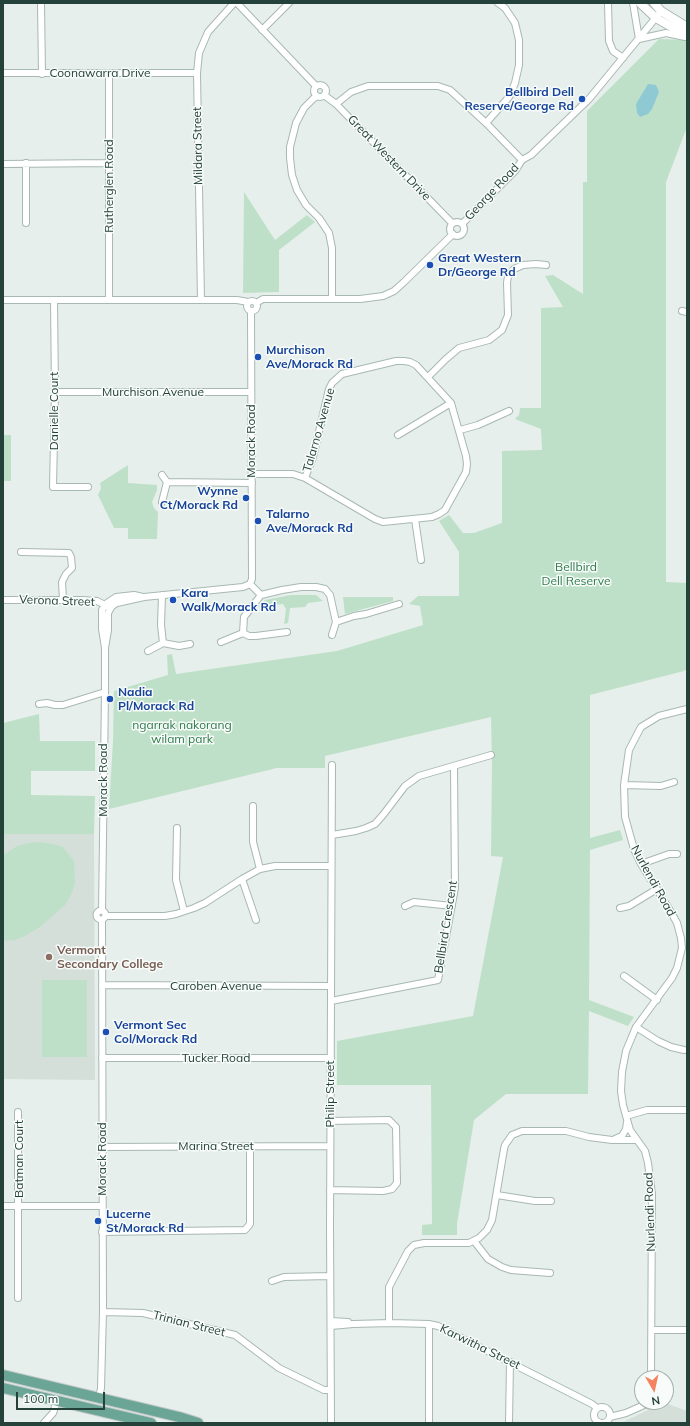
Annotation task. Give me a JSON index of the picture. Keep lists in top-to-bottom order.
{
  "streets": {
    "street": [
      "Coonawarra Drive",
      "Mildara Street",
      "Great Western Drive",
      "Rutherglen Road",
      "George Road",
      "Murchison Avenue",
      "Danielle Court",
      "Talarno Avenue",
      "Morack Road",
      "Verona Street",
      "Nurlendi Road",
      "Bellbird Crescent",
      "Caroben Avenue",
      "Tucker Road",
      "Philip Street",
      "Marina Street",
      "Batman Court",
      "Trinian Street",
      "Karwitha Street"
    ]
  },
  "crossings": [
    ["Coonawarra Drive", "Mildara Street"],
    ["Coonawarra Drive", "Rutherglen Road"],
    ["Great Western Drive", "George Road"],
    ["Murchison Avenue", "Danielle Court"],
    ["Murchison Avenue", "Morack Road"],
    ["Talarno Avenue", "Morack Road"],
    ["Morack Road", "Verona Street"],
    ["Morack Road", "Caroben Avenue"],
    ["Morack Road", "Tucker Road"],
    ["Morack Road", "Marina Street"],
    ["Morack Road", "Trinian Street"],
    ["Bellbird Crescent", "Philip Street"],
    ["Caroben Avenue", "Philip Street"],
    ["Tucker Road", "Philip Street"],
    ["Philip Street", "Marina Street"],
    ["Philip Street", "Trinian Street"],
    ["Philip Street", "Karwitha Street"]
  ],
  "parks": ["Bellbird Dell Reserve", "ngarrak nakorang wilam park"],
  "places": [
    "Bellbird Dell Reserve/George Rd",
    "Great Western Dr/George Rd",
    "Murchison Ave/Morack Rd",
    "Wynne Ct/Morack Rd",
    "Talarno Ave/Morack Rd",
    "Kara Walk/Morack Rd",
    "Nadia Pl/Morack Rd",
    "Vermont Secondary College",
    "Vermont Sec Col/Morack Rd",
    "Lucerne St/Morack Rd"
  ],
  "scale_bar": "100 m",
  "north": "bottom"
}
